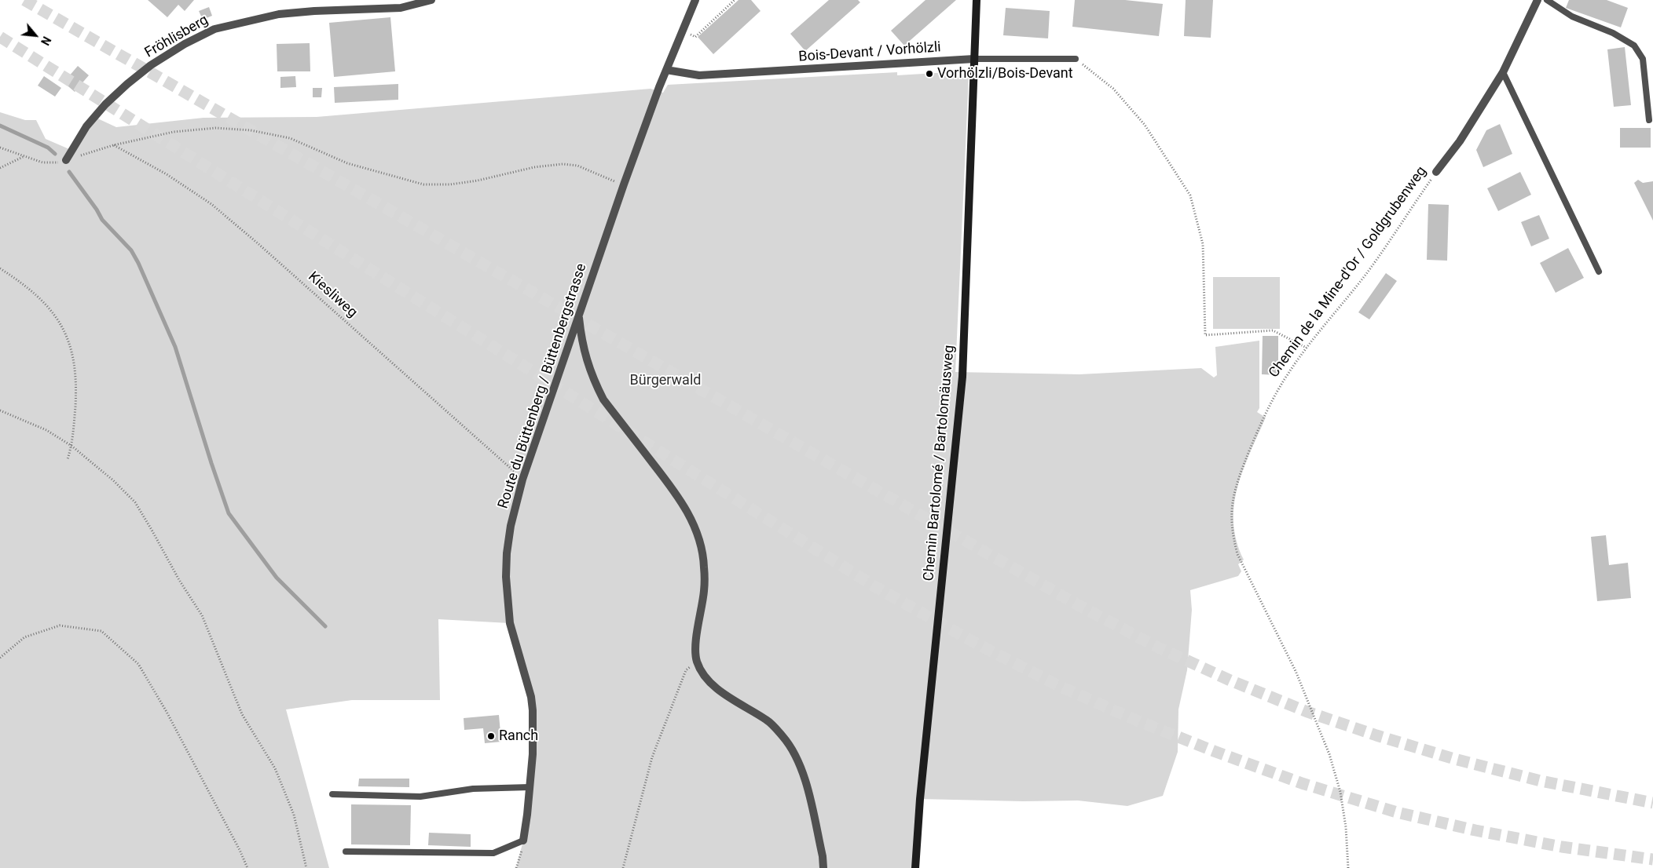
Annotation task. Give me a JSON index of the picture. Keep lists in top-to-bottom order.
{
  "streets": {
    "street": [
      "Fröhlisberg",
      "Bois-Devant / Vorhölzli",
      "Chemin de la Mine-d'Or / Goldgrubenweg",
      "Route du Büttenberg / Büttenbergstrasse",
      "Chemin Bartolomé / Bartolomäusweg"
    ],
    "path": ["Kiesliweg"]
  },
  "crossings": [
    ["Bois-Devant / Vorhölzli", "Route du Büttenberg / Büttenbergstrasse"],
    ["Bois-Devant / Vorhölzli", "Chemin Bartolomé / Bartolomäusweg"],
    ["Kiesliweg", "Route du Büttenberg / Büttenbergstrasse"]
  ],
  "parks": ["Bürgerwald"],
  "places": ["Vorhölzli/Bois-Devant", "Ranch"],
  "north": "bottom right"
}
